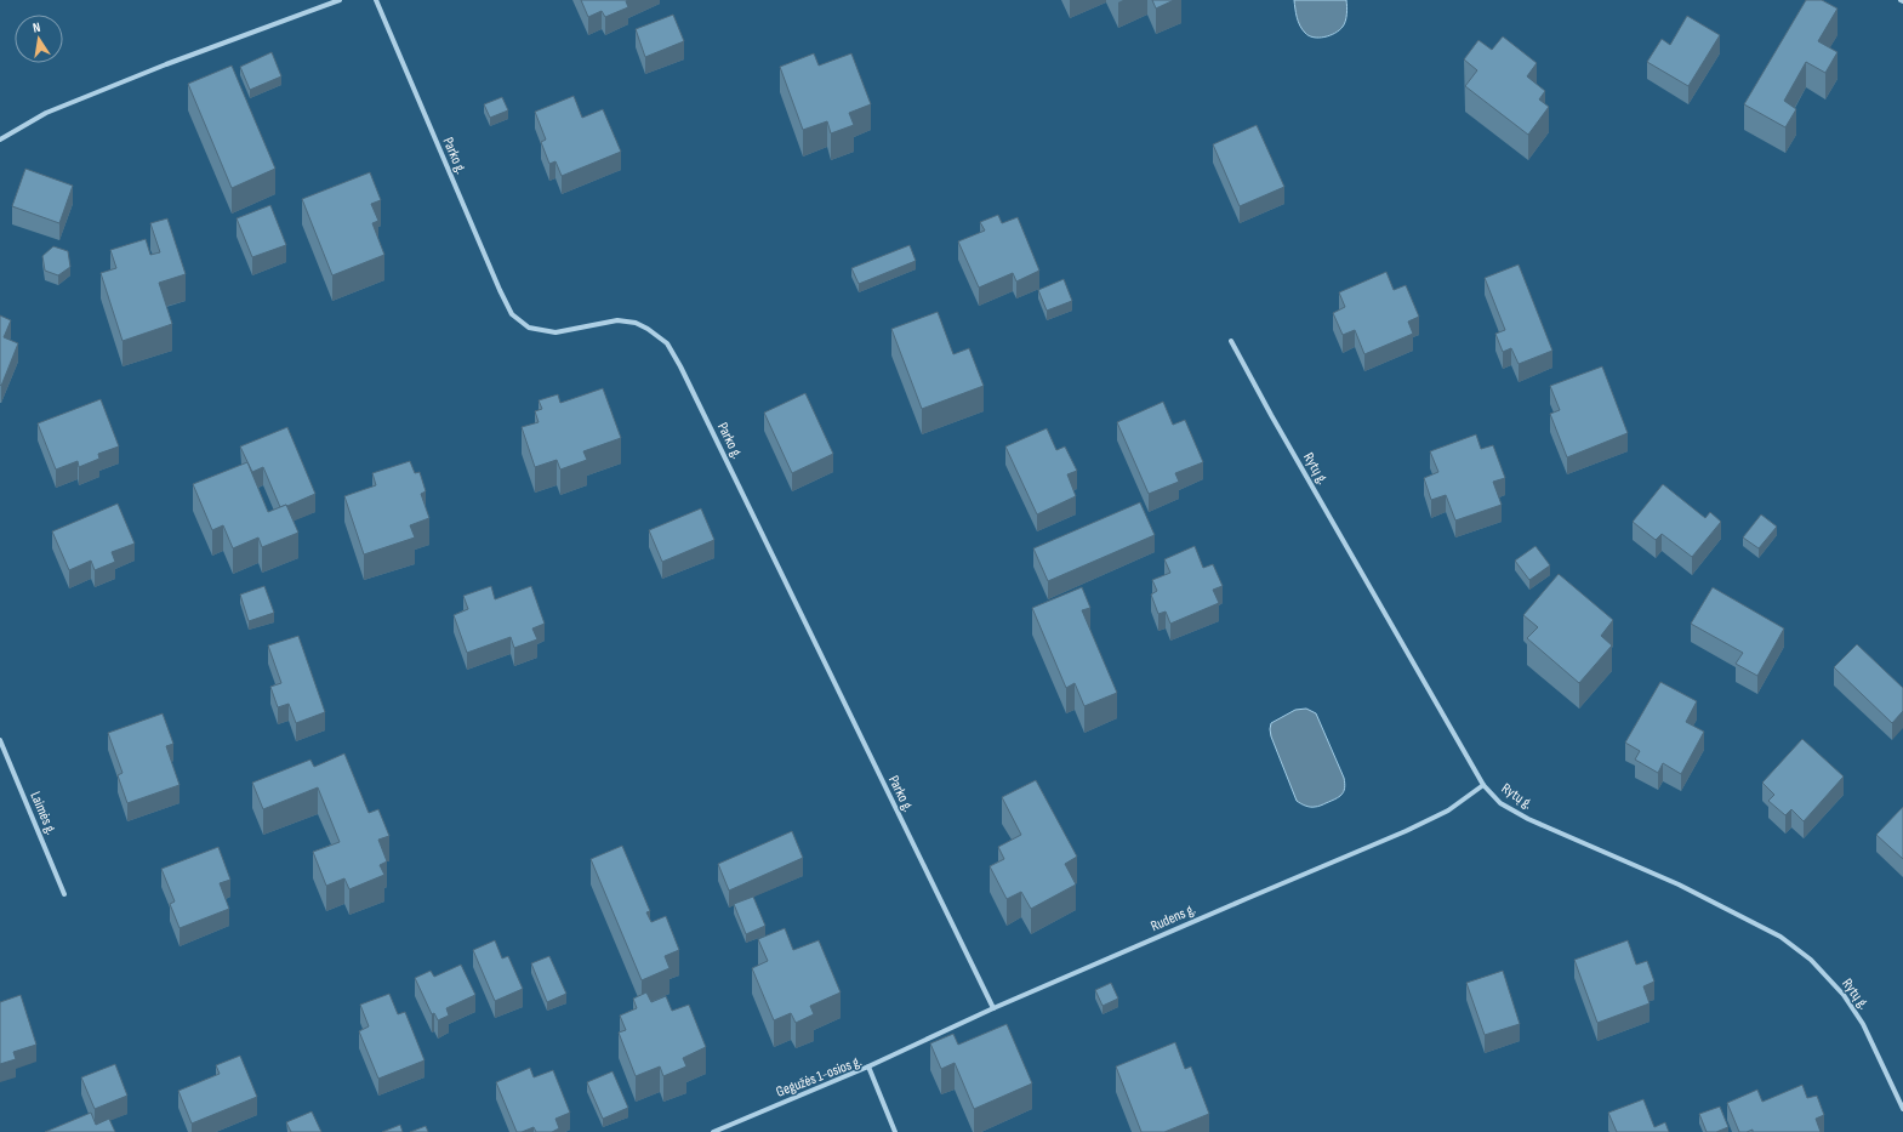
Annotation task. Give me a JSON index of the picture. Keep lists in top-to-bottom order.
{
  "streets": {
    "street": [
      "Parko g.",
      "Rytų g.",
      "Laimės g.",
      "Rudens g.",
      "Gegužės 1-osios g."
    ]
  },
  "crossings": [
    ["Parko g.", "Rudens g."],
    ["Rytų g.", "Rudens g."],
    ["Rudens g.", "Gegužės 1-osios g."]
  ],
  "north": "top"
}
